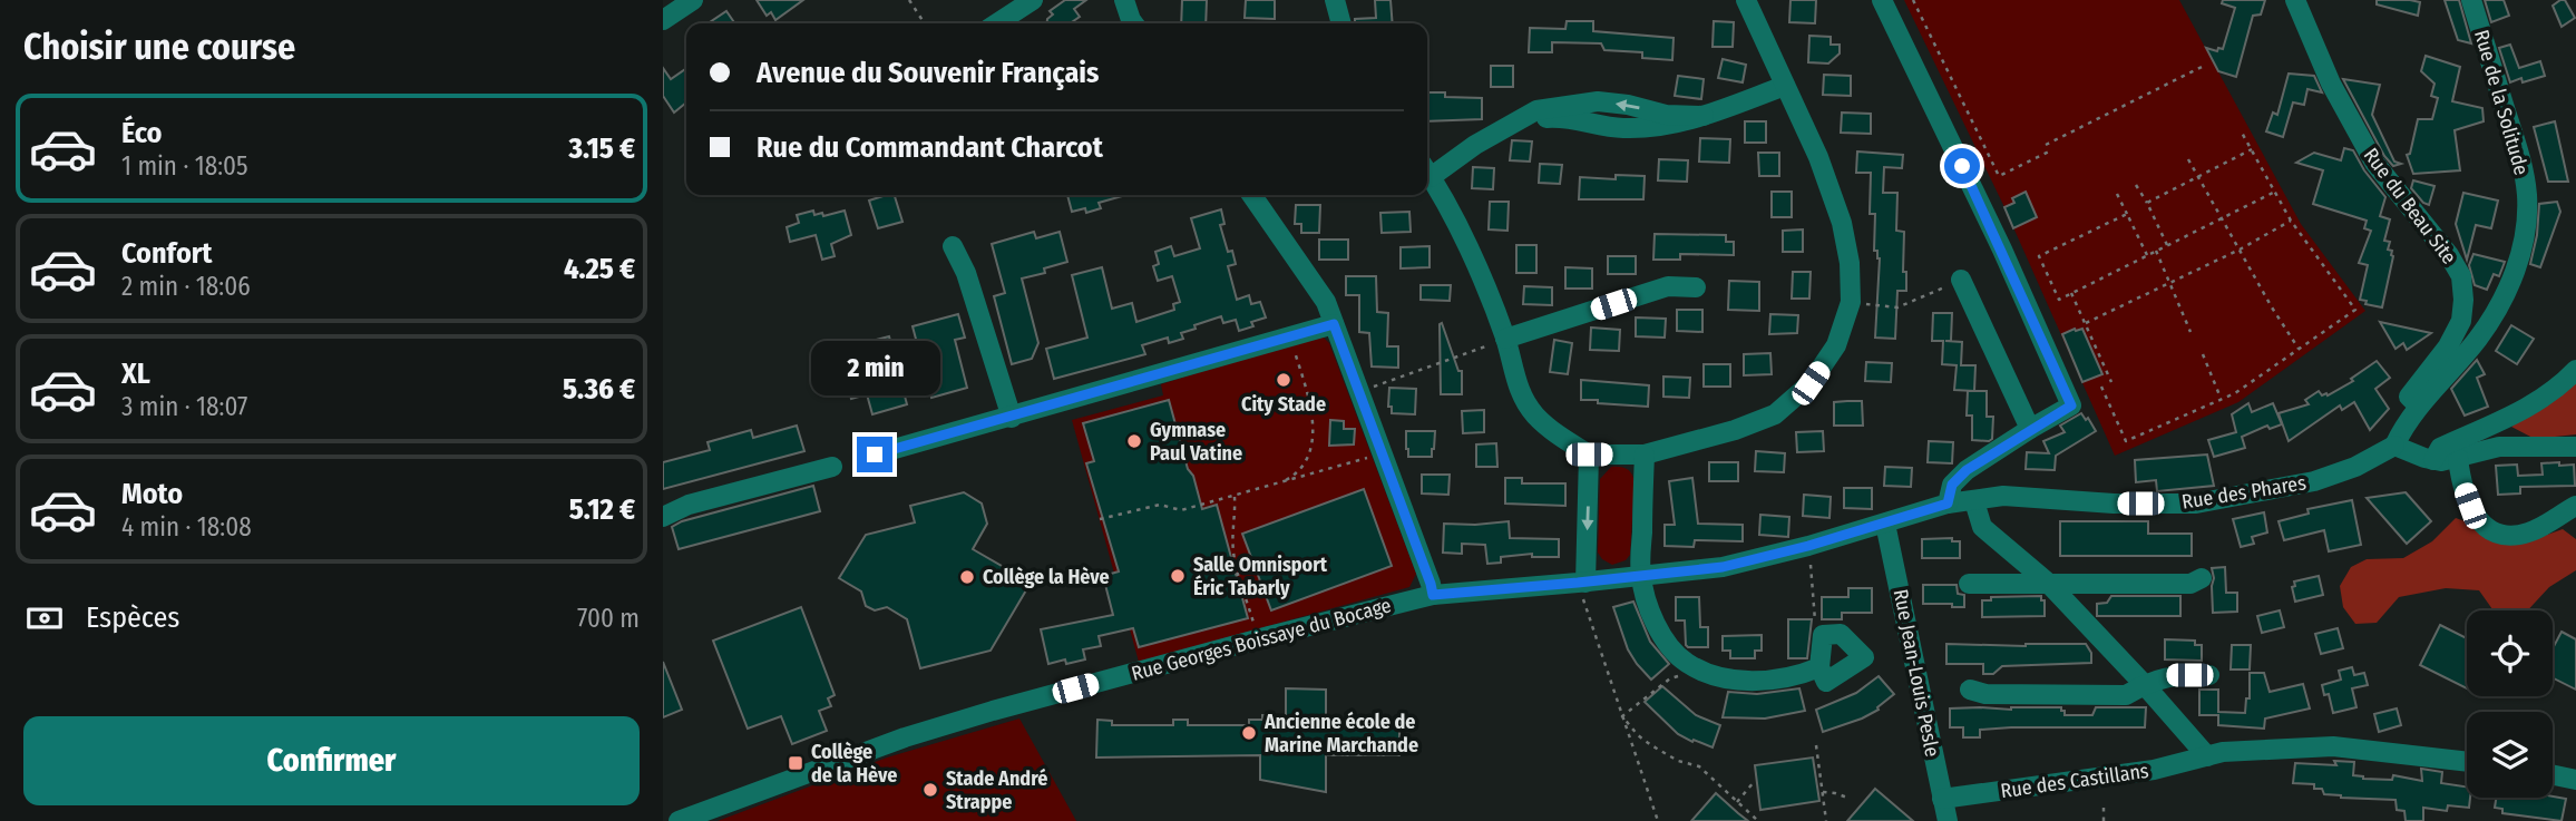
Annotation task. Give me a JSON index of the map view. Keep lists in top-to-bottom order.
{
  "streets": {
    "street": [
      "Rue de la Solitude",
      "Rue du Beau Site",
      "Rue des Phares",
      "Rue Georges Boissaye du Bocage",
      "Rue Jean-Louis Pesle",
      "Rue des Castillans"
    ]
  },
  "crossings": [
    ["Rue de la Solitude", "Rue du Beau Site"],
    ["Rue de la Solitude", "Rue des Phares"],
    ["Rue des Phares", "Rue Georges Boissaye du Bocage"],
    ["Rue des Phares", "Rue Jean-Louis Pesle"],
    ["Rue Jean-Louis Pesle", "Rue des Castillans"]
  ],
  "places": {
    "other": [
      "City Stade",
      "Gymnase Paul Vatine",
      "Salle Omnisport Éric Tabarly",
      "Collège la Hève",
      "Ancienne école de Marine Marchande",
      "Stade André Strappe"
    ],
    "transit": ["Collège de la Hève"]
  },
  "page": {
    "heading": "Choisir une course",
    "banner": ["Avenue du Souvenir Français", "Rue du Commandant Charcot"],
    "list": [
      {
        "name": "Éco",
        "note": "1 min · 18:05",
        "value": "3.15 €"
      },
      {
        "name": "Confort",
        "note": "2 min · 18:06",
        "value": "4.25 €"
      },
      {
        "name": "XL",
        "note": "3 min · 18:07",
        "value": "5.36 €"
      },
      {
        "name": "Moto",
        "note": "4 min · 18:08",
        "value": "5.12 €"
      }
    ],
    "bubble": "2 min",
    "pay": ["Espèces", "700 m"],
    "buttons": "Confirmer"
  }
}
